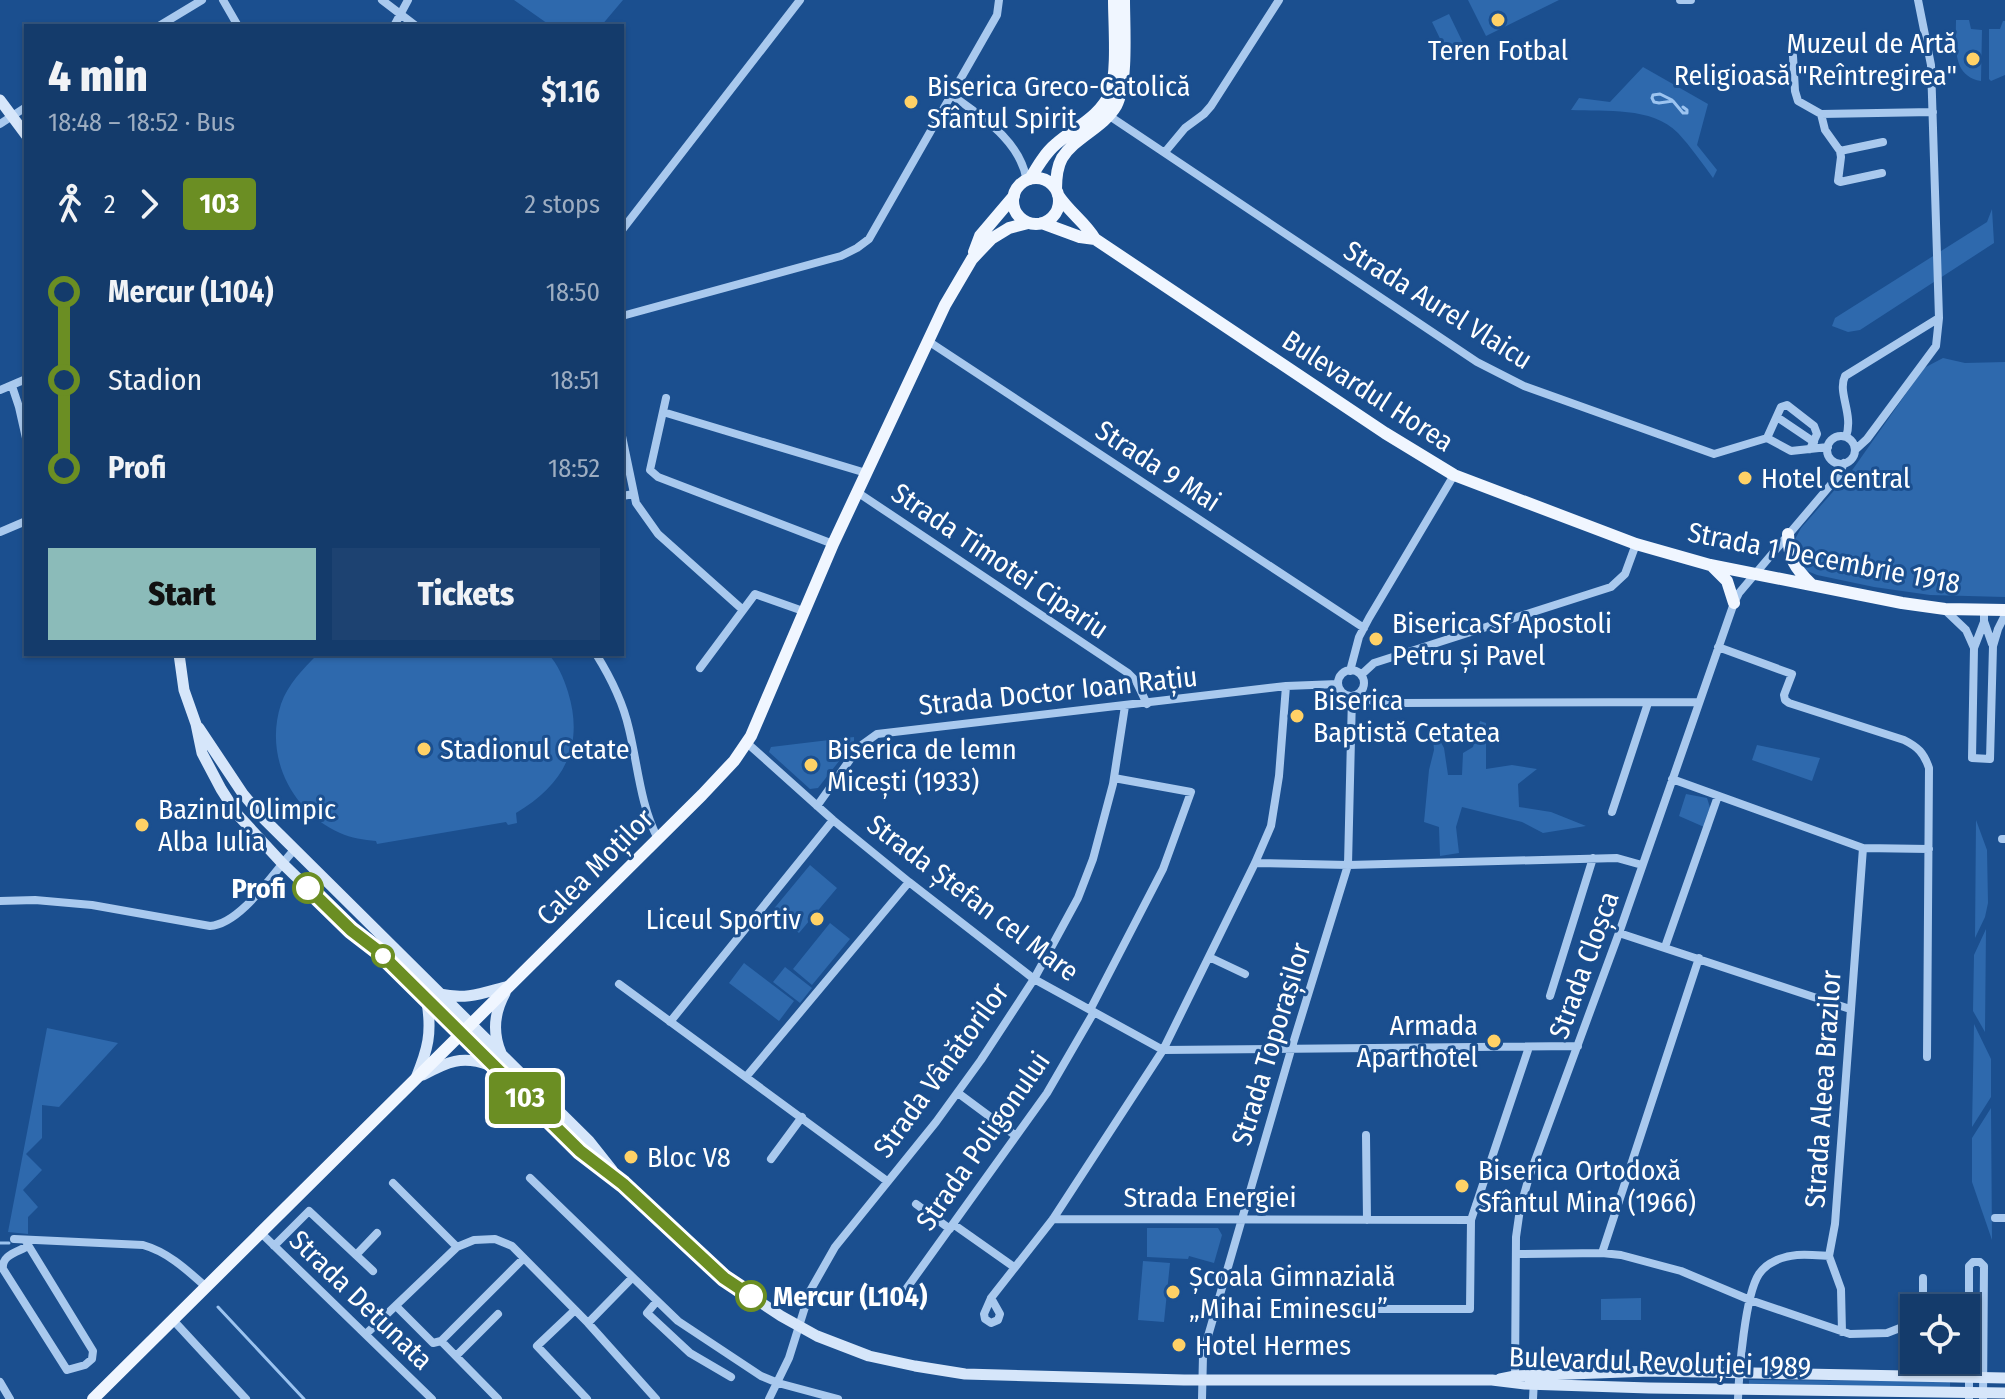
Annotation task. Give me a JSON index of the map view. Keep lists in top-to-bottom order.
{
  "streets": {
    "main road": [
      "Bulevardul Horea",
      "Strada 1 Decembrie 1918",
      "Calea Moților",
      "Bulevardul Revoluției 1989"
    ],
    "street": [
      "Strada Aurel Vlaicu",
      "Strada 9 Mai",
      "Strada Timotei Cipariu",
      "Strada Doctor Ioan Rațiu",
      "Strada Ștefan cel Mare",
      "Strada Cloșca",
      "Strada Toporașilor",
      "Strada Vânătorilor",
      "Strada Aleea Brazilor",
      "Strada Poligonului",
      "Strada Energiei",
      "Strada Detunata"
    ]
  },
  "crossings": [
    ["Strada Aurel Vlaicu", "Calea Moților"],
    ["Bulevardul Horea", "Strada 1 Decembrie 1918"],
    ["Strada 9 Mai", "Calea Moților"],
    ["Strada 1 Decembrie 1918", "Strada Cloșca"],
    ["Strada Timotei Cipariu", "Strada Doctor Ioan Rațiu"],
    ["Strada Timotei Cipariu", "Calea Moților"],
    ["Strada Doctor Ioan Rațiu", "Strada Ștefan cel Mare"],
    ["Strada Doctor Ioan Rațiu", "Strada Toporașilor"],
    ["Strada Doctor Ioan Rațiu", "Strada Vânătorilor"],
    ["Calea Moților", "Strada Ștefan cel Mare"],
    ["Calea Moților", "Strada Detunata"],
    ["Strada Ștefan cel Mare", "Strada Cloșca"],
    ["Strada Ștefan cel Mare", "Strada Toporașilor"],
    ["Strada Ștefan cel Mare", "Strada Vânătorilor"],
    ["Strada Ștefan cel Mare", "Strada Poligonului"],
    ["Strada Cloșca", "Bulevardul Revoluției 1989"],
    ["Strada Toporașilor", "Strada Energiei"],
    ["Strada Toporașilor", "Bulevardul Revoluției 1989"],
    ["Strada Vânătorilor", "Strada Poligonului"]
  ],
  "places": [
    "Teren Fotbal",
    "Muzeul de Artă Religioasă \"Reîntregirea\"",
    "Biserica Greco-Catolică Sfântul Spirit",
    "Hotel Central",
    "Biserica Sf Apostoli Petru și Pavel",
    "Biserica Baptistă Cetatea",
    "Stadionul Cetate",
    "Biserica de lemn Micești (1933)",
    "Bazinul Olimpic Alba Iulia",
    "Profi",
    "Liceul Sportiv",
    "Armada Aparthotel",
    "Bloc V8",
    "Biserica Ortodoxă Sfântul Mina (1966)",
    "Școala Gimnazială „Mihai Eminescu”",
    "Mercur (L104)",
    "Hotel Hermes"
  ],
  "lines": ["bus line 103"],
  "page": {
    "on_map": "103",
    "heading": ["4 min", "18:48 – 18:52 · Bus", "$1.16"],
    "legs": ["2", "103", "2 stops"],
    "list": [
      {
        "name": "Mercur (L104)",
        "value": "18:50"
      },
      {
        "name": "Stadion",
        "value": "18:51"
      },
      {
        "name": "Profi",
        "value": "18:52"
      }
    ],
    "buttons": ["Start", "Tickets"]
  }
}
